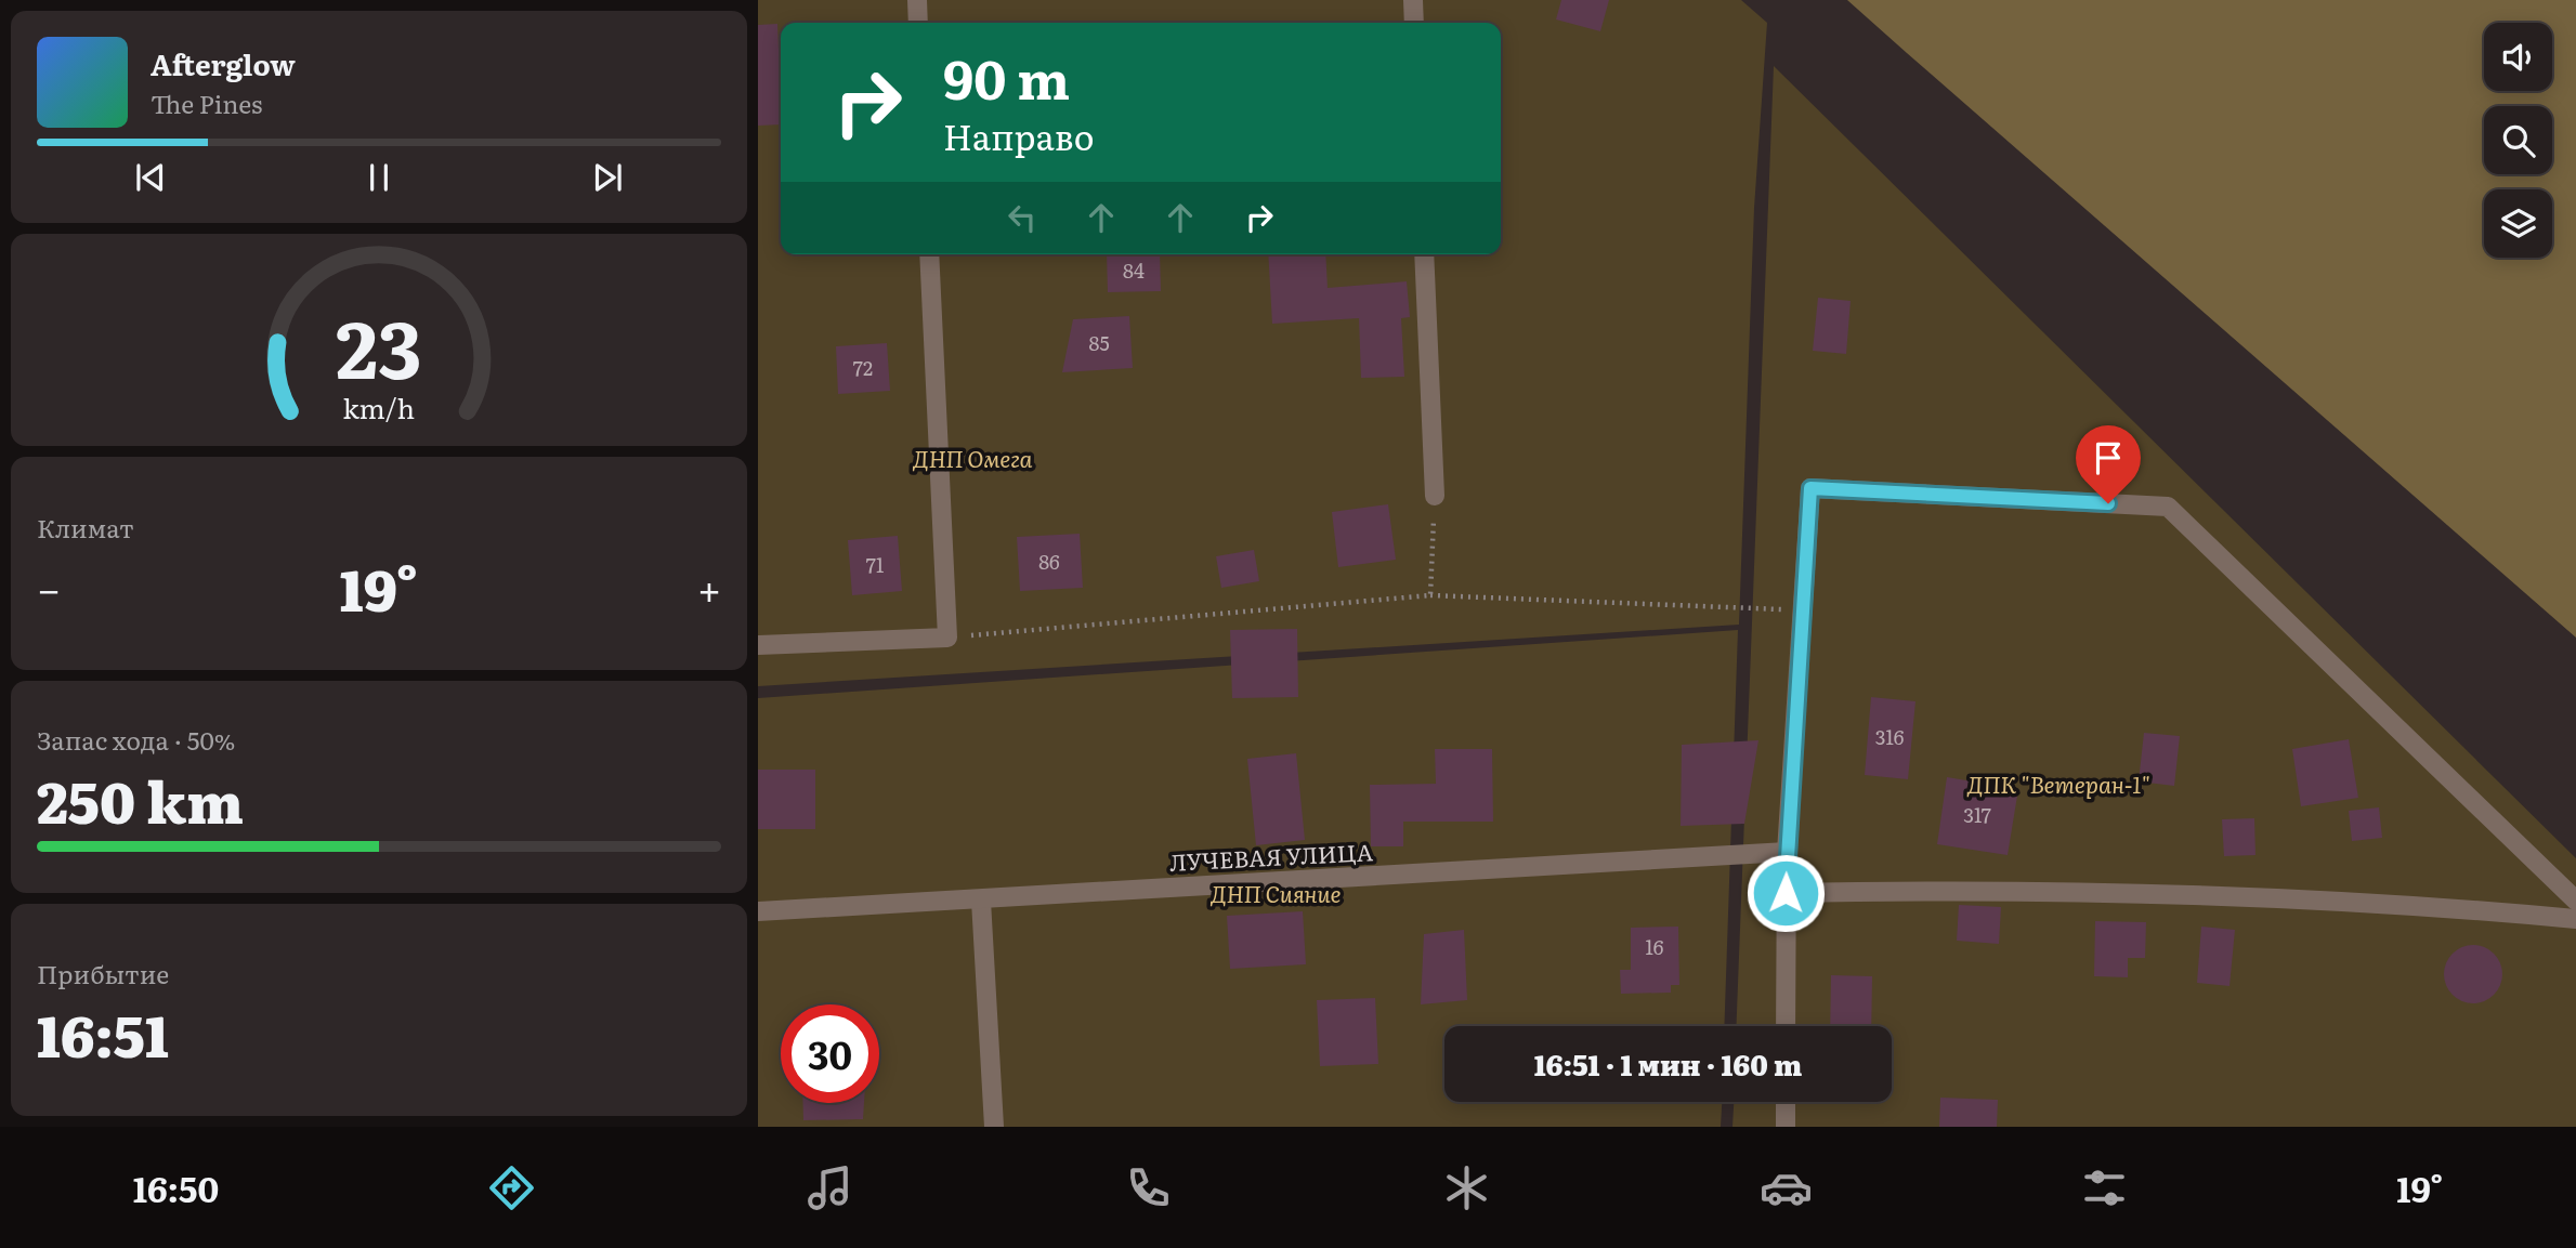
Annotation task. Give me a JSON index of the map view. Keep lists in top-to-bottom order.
{
  "streets": {
    "street": ["ЛУЧЕВАЯ УЛИЦА"]
  },
  "parks": ["ДНП Омега", "ДПК \"Ветеран-1\"", "ДНП Сияние"],
  "house_numbers": [
    "84",
    "85",
    "72",
    "86",
    "71",
    "316",
    "317",
    "16"
  ],
  "page": {
    "turn": ["90 m", "Направо"],
    "song": ["Afterglow", "The Pines"],
    "tile": [
      "Климат",
      ["Запас хода · 50%", "250 km"],
      ["Прибытие", "16:51"]
    ],
    "heat": ["−", "19°", "+"],
    "limit": "30",
    "trip": "16:51 · 1 мин · 160 m",
    "tabs": ["16:50", "19°"],
    "gauge": ["23", "km/h"]
  }
}
